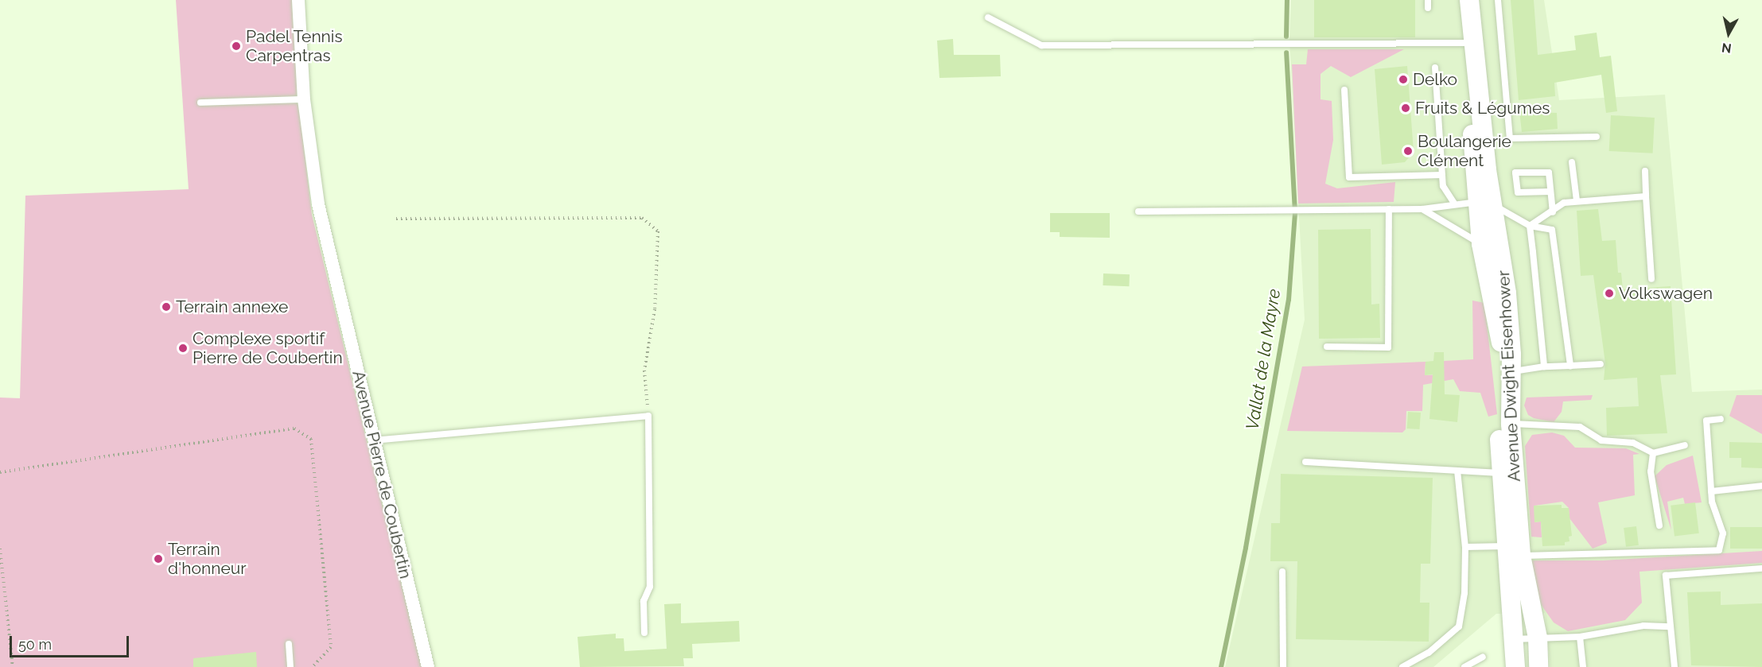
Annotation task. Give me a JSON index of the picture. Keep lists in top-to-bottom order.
{
  "streets": {
    "main road": ["Avenue Dwight Eisenhower"],
    "street": ["Avenue Pierre de Coubertin"]
  },
  "water": ["Vallat de la Mayre"],
  "places": [
    "Padel Tennis Carpentras",
    "Delko",
    "Fruits & Légumes",
    "Boulangerie Clément",
    "Volkswagen",
    "Terrain annexe",
    "Complexe sportif Pierre de Coubertin",
    "Terrain d'honneur"
  ],
  "scale_bar": "50 m",
  "north": "bottom"
}
